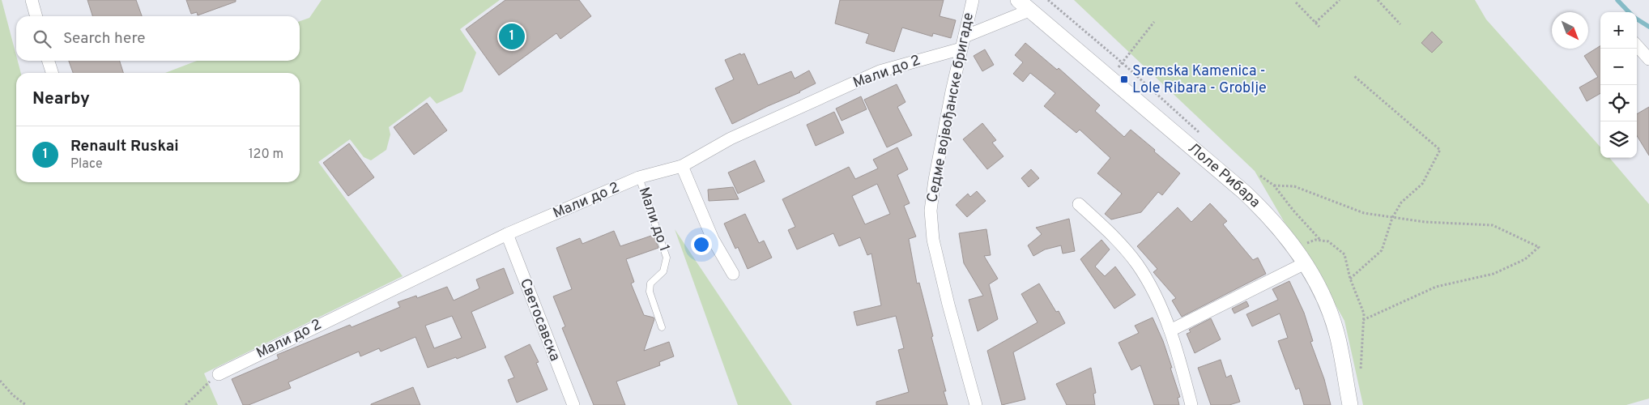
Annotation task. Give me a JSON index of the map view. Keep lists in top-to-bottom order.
{
  "streets": {
    "street": [
      "Мали до 2",
      "Седме војвођанске бригаде",
      "Лоле Рибара",
      "Светосавска"
    ],
    "lane": ["Мали до 1"]
  },
  "crossings": [
    ["Мали до 2", "Седме војвођанске бригаде"],
    ["Мали до 2", "Лоле Рибара"],
    ["Мали до 2", "Мали до 1"],
    ["Мали до 2", "Светосавска"]
  ],
  "places": {
    "transit": ["Sremska Kamenica - Lole Ribara - Groblje"]
  },
  "north": "bottom right",
  "page": {
    "map_buttons": ["+", "−"],
    "search": "Search here",
    "pins": "1",
    "heading": "Nearby",
    "list": [
      {
        "mark": "1",
        "name": "Renault Ruskai",
        "note": "Place",
        "value": "120 m"
      }
    ]
  }
}
